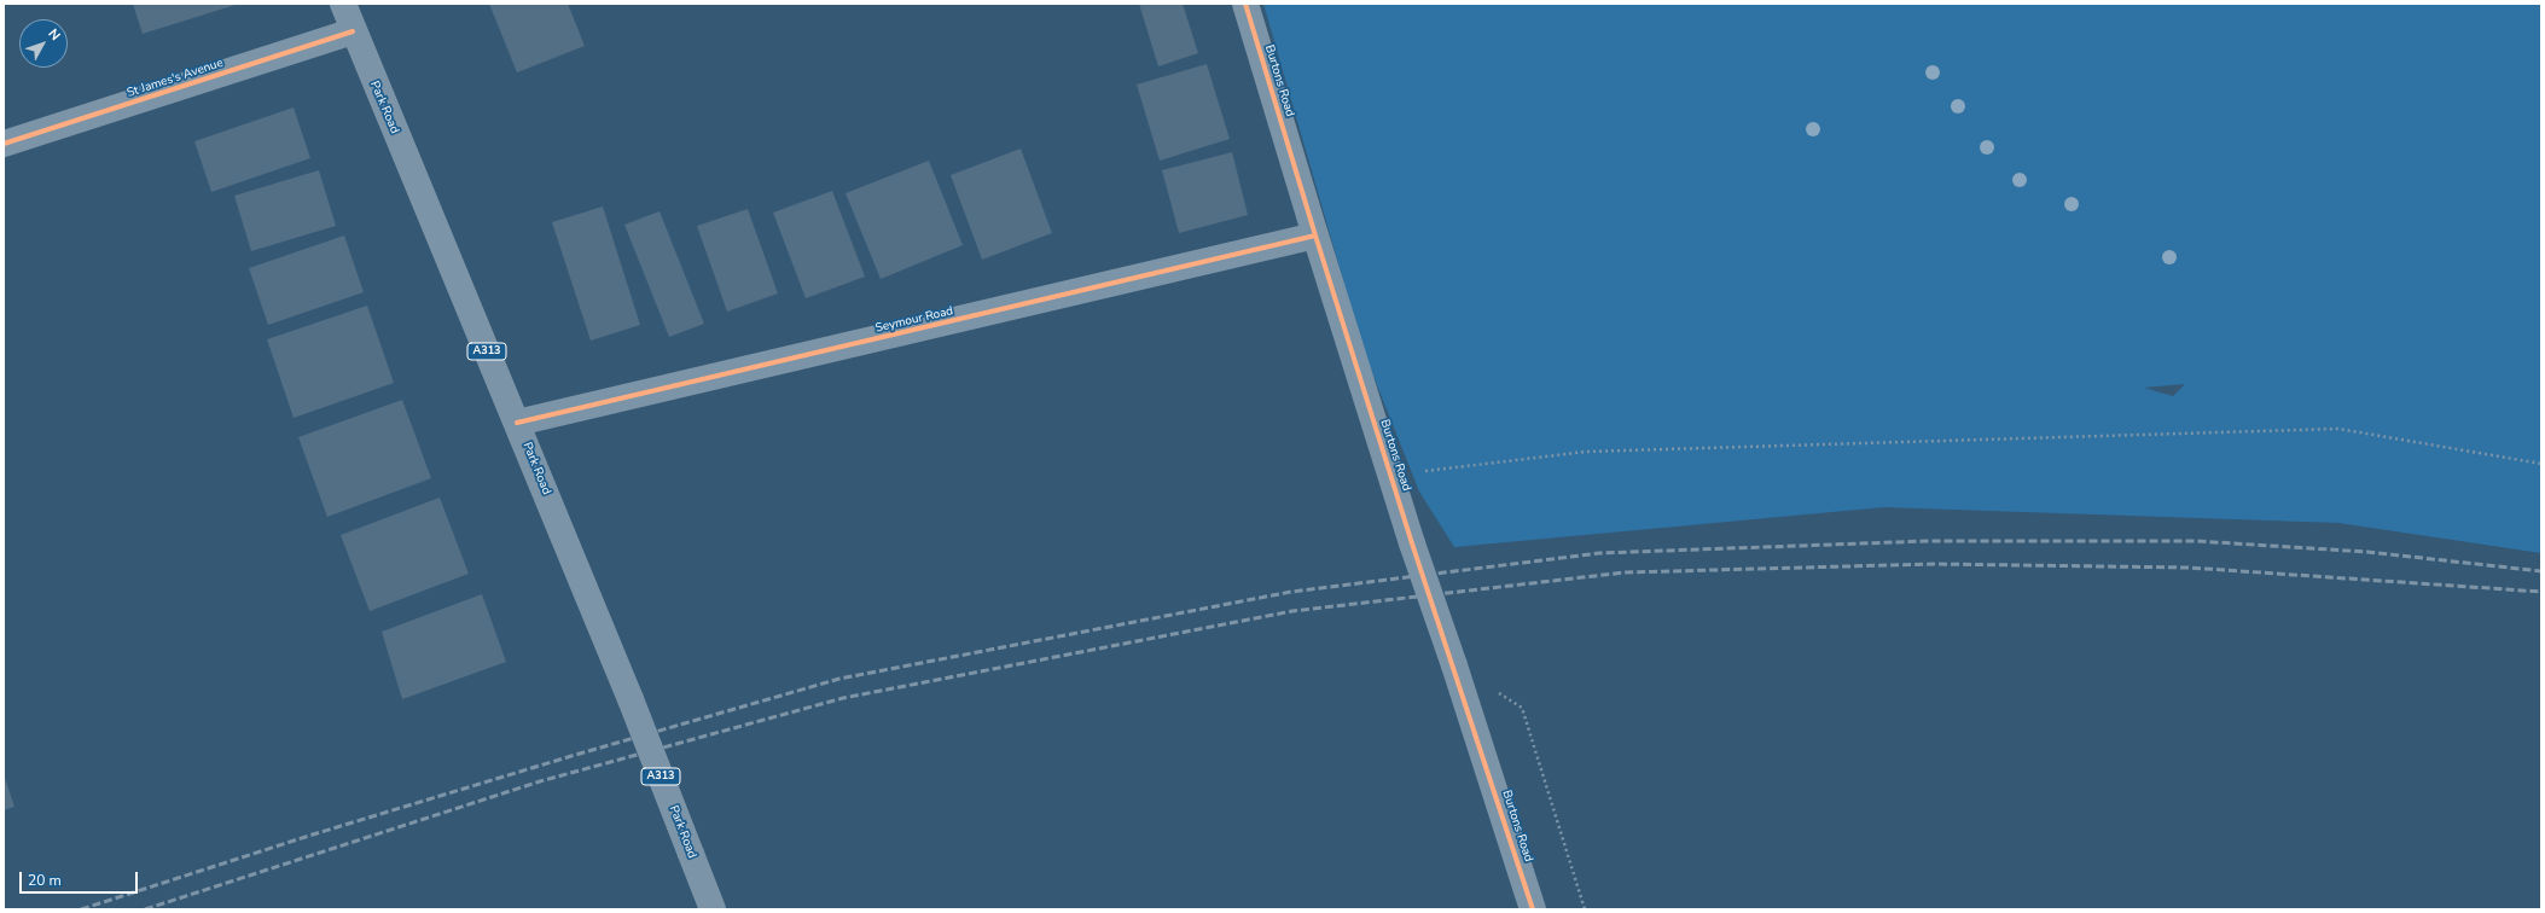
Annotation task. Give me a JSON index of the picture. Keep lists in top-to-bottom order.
{
  "streets": {
    "street": [
      "St James's Avenue",
      "Burtons Road",
      "Park Road",
      "Seymour Road",
      "A313"
    ]
  },
  "crossings": [
    ["St James's Avenue", "Park Road"],
    ["Burtons Road", "Seymour Road"],
    ["Park Road", "Seymour Road"]
  ],
  "scale_bar": "20 m",
  "north": "top right"
}
